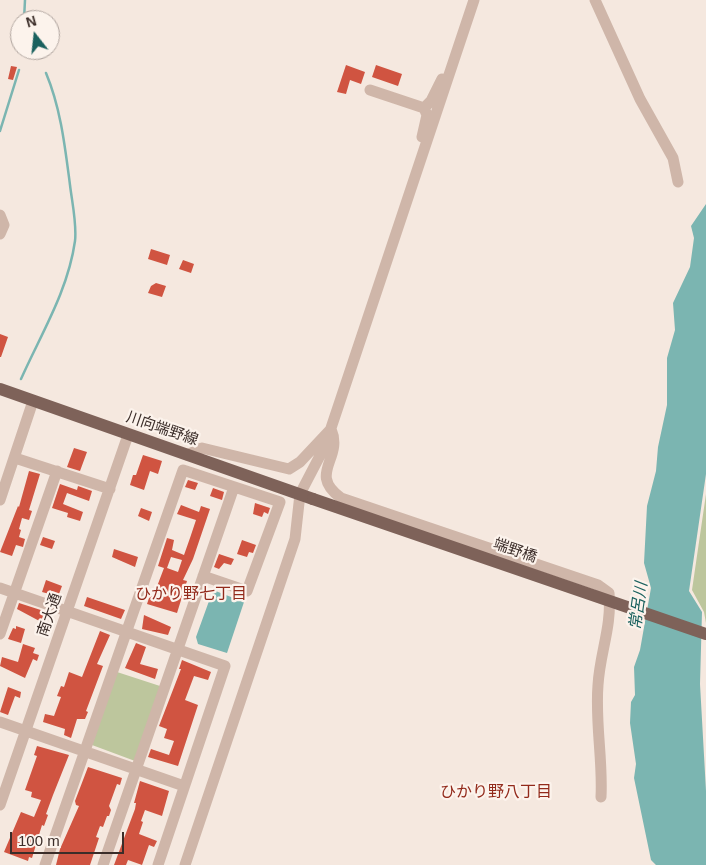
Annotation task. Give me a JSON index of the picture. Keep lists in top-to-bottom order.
{
  "streets": {
    "main road": ["川向端野線", "端野橋"],
    "street": ["南大通"]
  },
  "crossings": [
    ["川向端野線", "端野橋"],
    ["川向端野線", "南大通"]
  ],
  "districts": ["ひかり野七丁目", "ひかり野八丁目"],
  "water": ["常呂川"],
  "scale_bar": "100 m",
  "north": "top"
}
